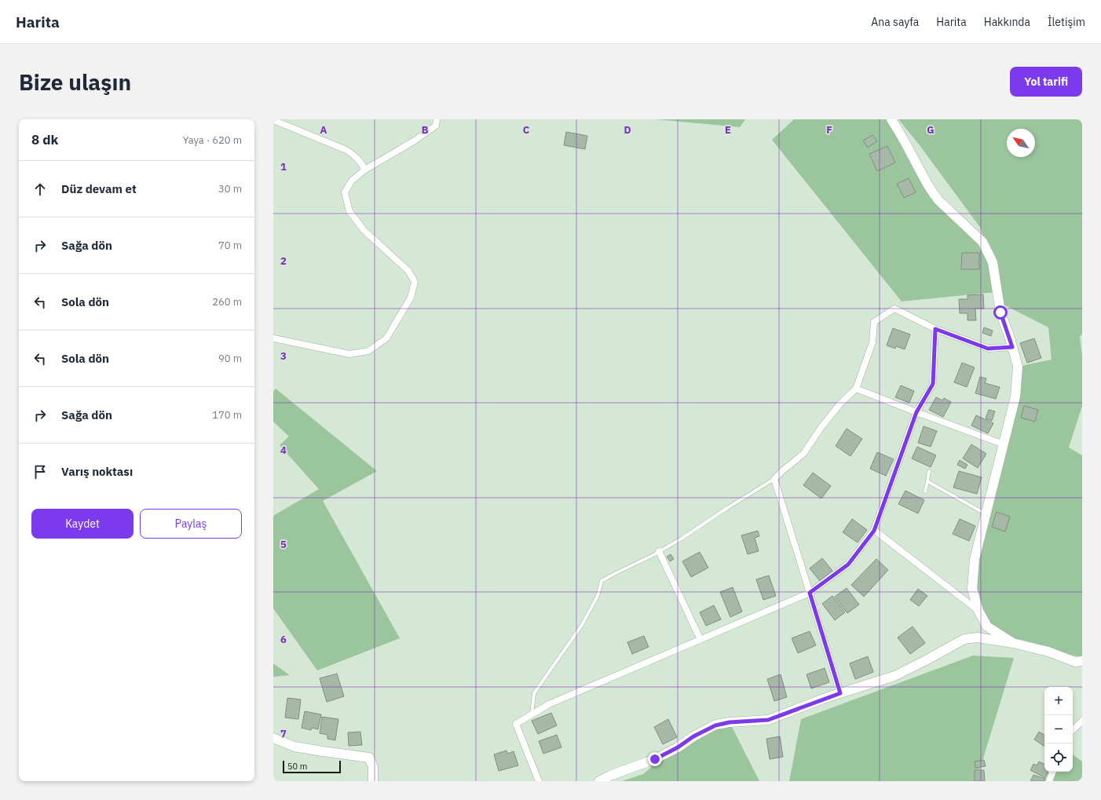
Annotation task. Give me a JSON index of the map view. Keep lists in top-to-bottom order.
{
  "scale_bar": "50 m",
  "north": "top left",
  "page": {
    "header": "Harita",
    "nav": [
      "Ana sayfa",
      "Harita",
      "Hakkında",
      "İletişim"
    ],
    "buttons": [
      "Yol tarifi",
      ["Kaydet", "Paylaş"]
    ],
    "title": "Bize ulaşın",
    "heading": ["8 dk", "Yaya · 620 m"],
    "list": [
      ["Düz devam et", "30 m"],
      ["Sağa dön", "70 m"],
      ["Sola dön", "260 m"],
      ["Sola dön", "90 m"],
      ["Sağa dön", "170 m"],
      "Varış noktası"
    ],
    "map_buttons": ["+", "−"],
    "scale": "50 m"
  },
  "grid": {
    "columns": [
      "A",
      "B",
      "C",
      "D",
      "E",
      "F",
      "G"
    ],
    "rows": [
      "1",
      "2",
      "3",
      "4",
      "5",
      "6",
      "7"
    ]
  }
}
